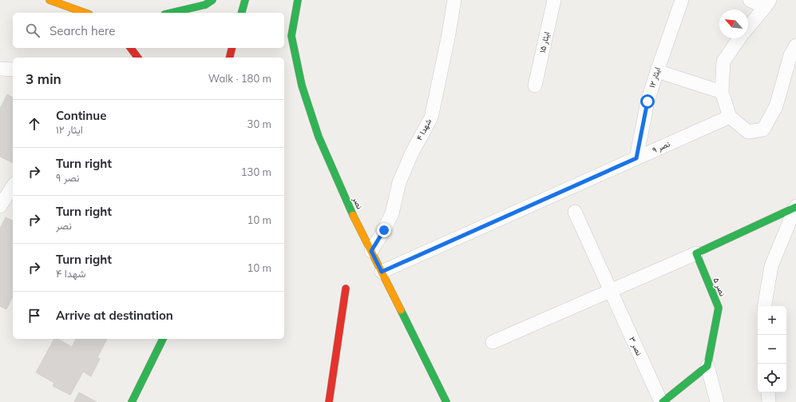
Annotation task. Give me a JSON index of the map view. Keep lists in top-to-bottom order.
{
  "streets": {
    "street": [
      "ایثار ۱۵",
      "ایثار ۱۲",
      "شهدا ۴",
      "نصر ۹",
      "نصر",
      "نصر ۵",
      "نصر ۳"
    ]
  },
  "crossings": [
    ["ایثار ۱۲", "نصر ۹"],
    ["شهدا ۴", "نصر"],
    ["نصر ۹", "نصر"]
  ],
  "north": "top left",
  "page": {
    "search": "Search here",
    "heading": ["3 min", "Walk · 180 m"],
    "list": [
      ["Continue", "ایثار ۱۲", "30 m"],
      ["Turn right", "نصر ۹", "130 m"],
      ["Turn right", "نصر", "10 m"],
      ["Turn right", "شهدا ۴", "10 m"],
      "Arrive at destination"
    ],
    "map_buttons": ["+", "−"]
  }
}
